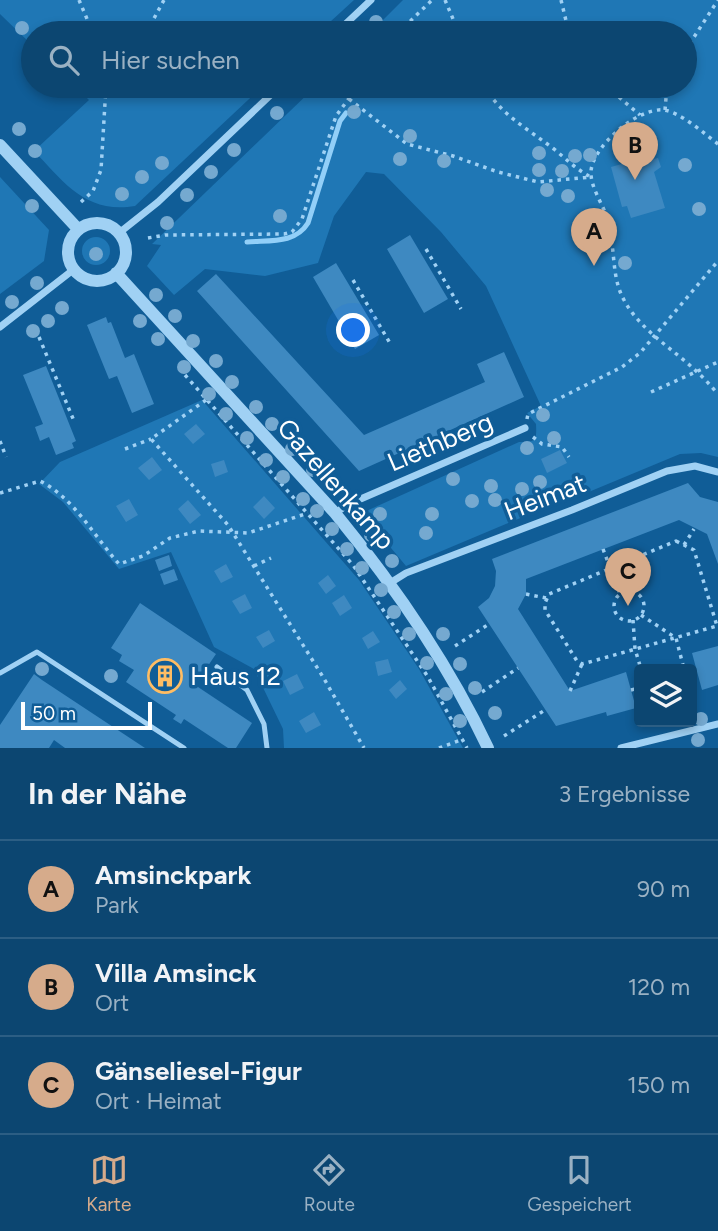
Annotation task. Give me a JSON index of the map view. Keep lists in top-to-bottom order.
{
  "streets": {
    "street": ["Liethberg", "Gazellenkamp", "Heimat"]
  },
  "crossings": [
    ["Liethberg", "Gazellenkamp"],
    ["Gazellenkamp", "Heimat"]
  ],
  "places": {
    "building": ["Haus 12"]
  },
  "scale_bar": "50 m",
  "page": {
    "search": "Hier suchen",
    "pins": ["B", "A", "C"],
    "scale": "50 m",
    "heading": ["In der Nähe", "3 Ergebnisse"],
    "list": [
      {
        "mark": "A",
        "name": "Amsinckpark",
        "note": "Park",
        "value": "90 m"
      },
      {
        "mark": "B",
        "name": "Villa Amsinck",
        "note": "Ort",
        "value": "120 m"
      },
      {
        "mark": "C",
        "name": "Gänseliesel-Figur",
        "note": "Ort · Heimat",
        "value": "150 m"
      }
    ],
    "nav": ["Karte", "Route", "Gespeichert"]
  }
}
